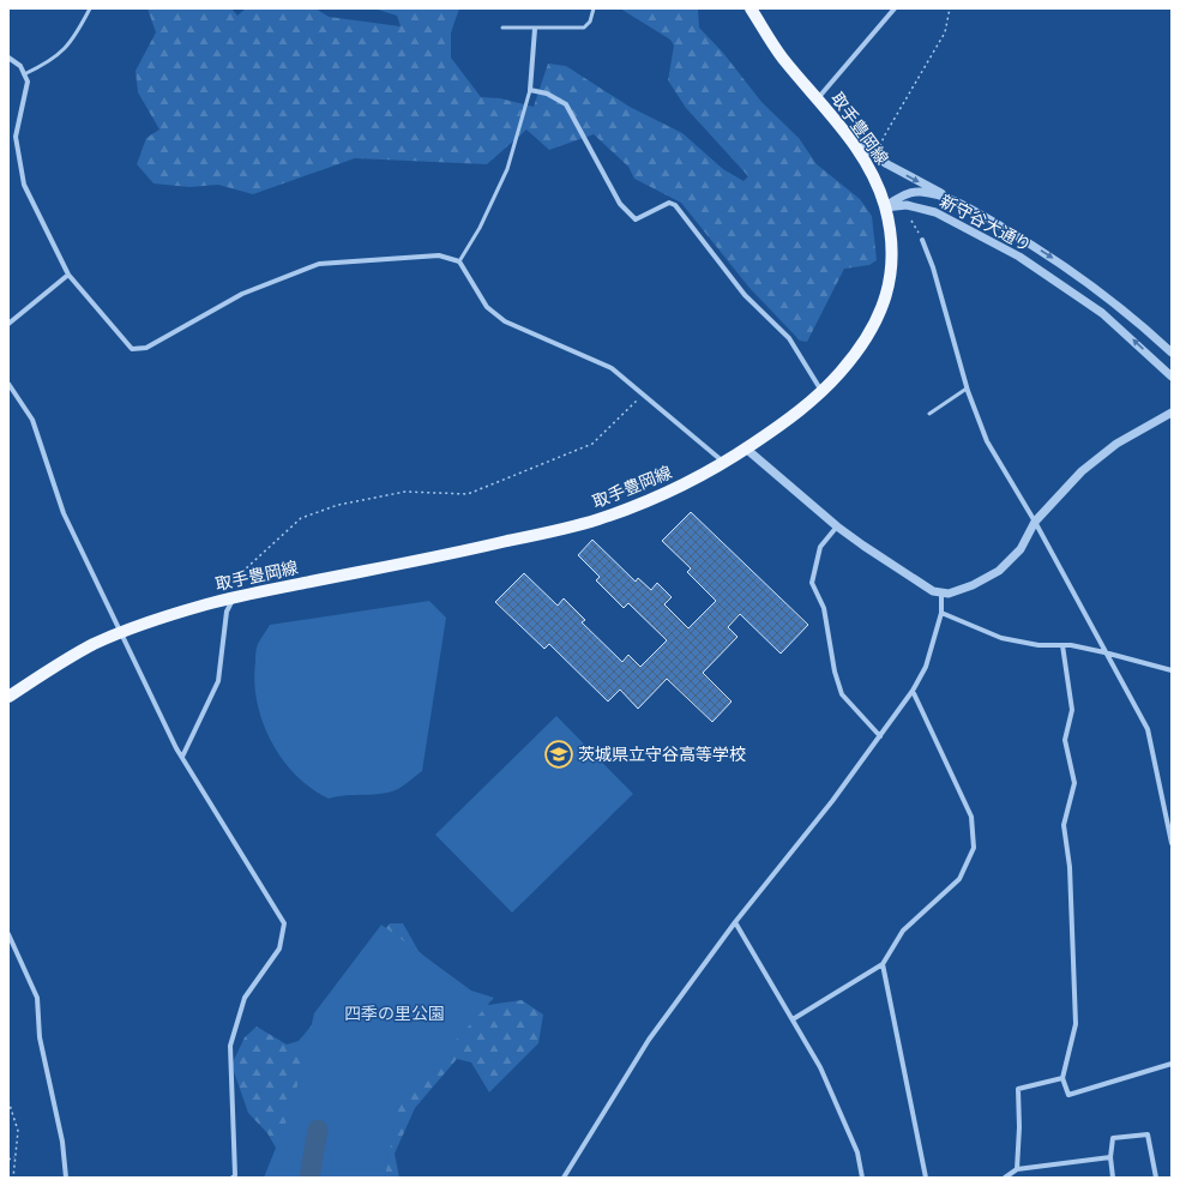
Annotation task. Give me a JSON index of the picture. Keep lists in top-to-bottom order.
{
  "streets": {
    "main road": ["取手豊岡線"],
    "street": ["新守谷大通り"]
  },
  "crossings": [
    ["取手豊岡線", "新守谷大通り"]
  ],
  "parks": ["四季の里公園"],
  "places": {
    "school or university": ["茨城県立守谷高等学校"]
  }
}
